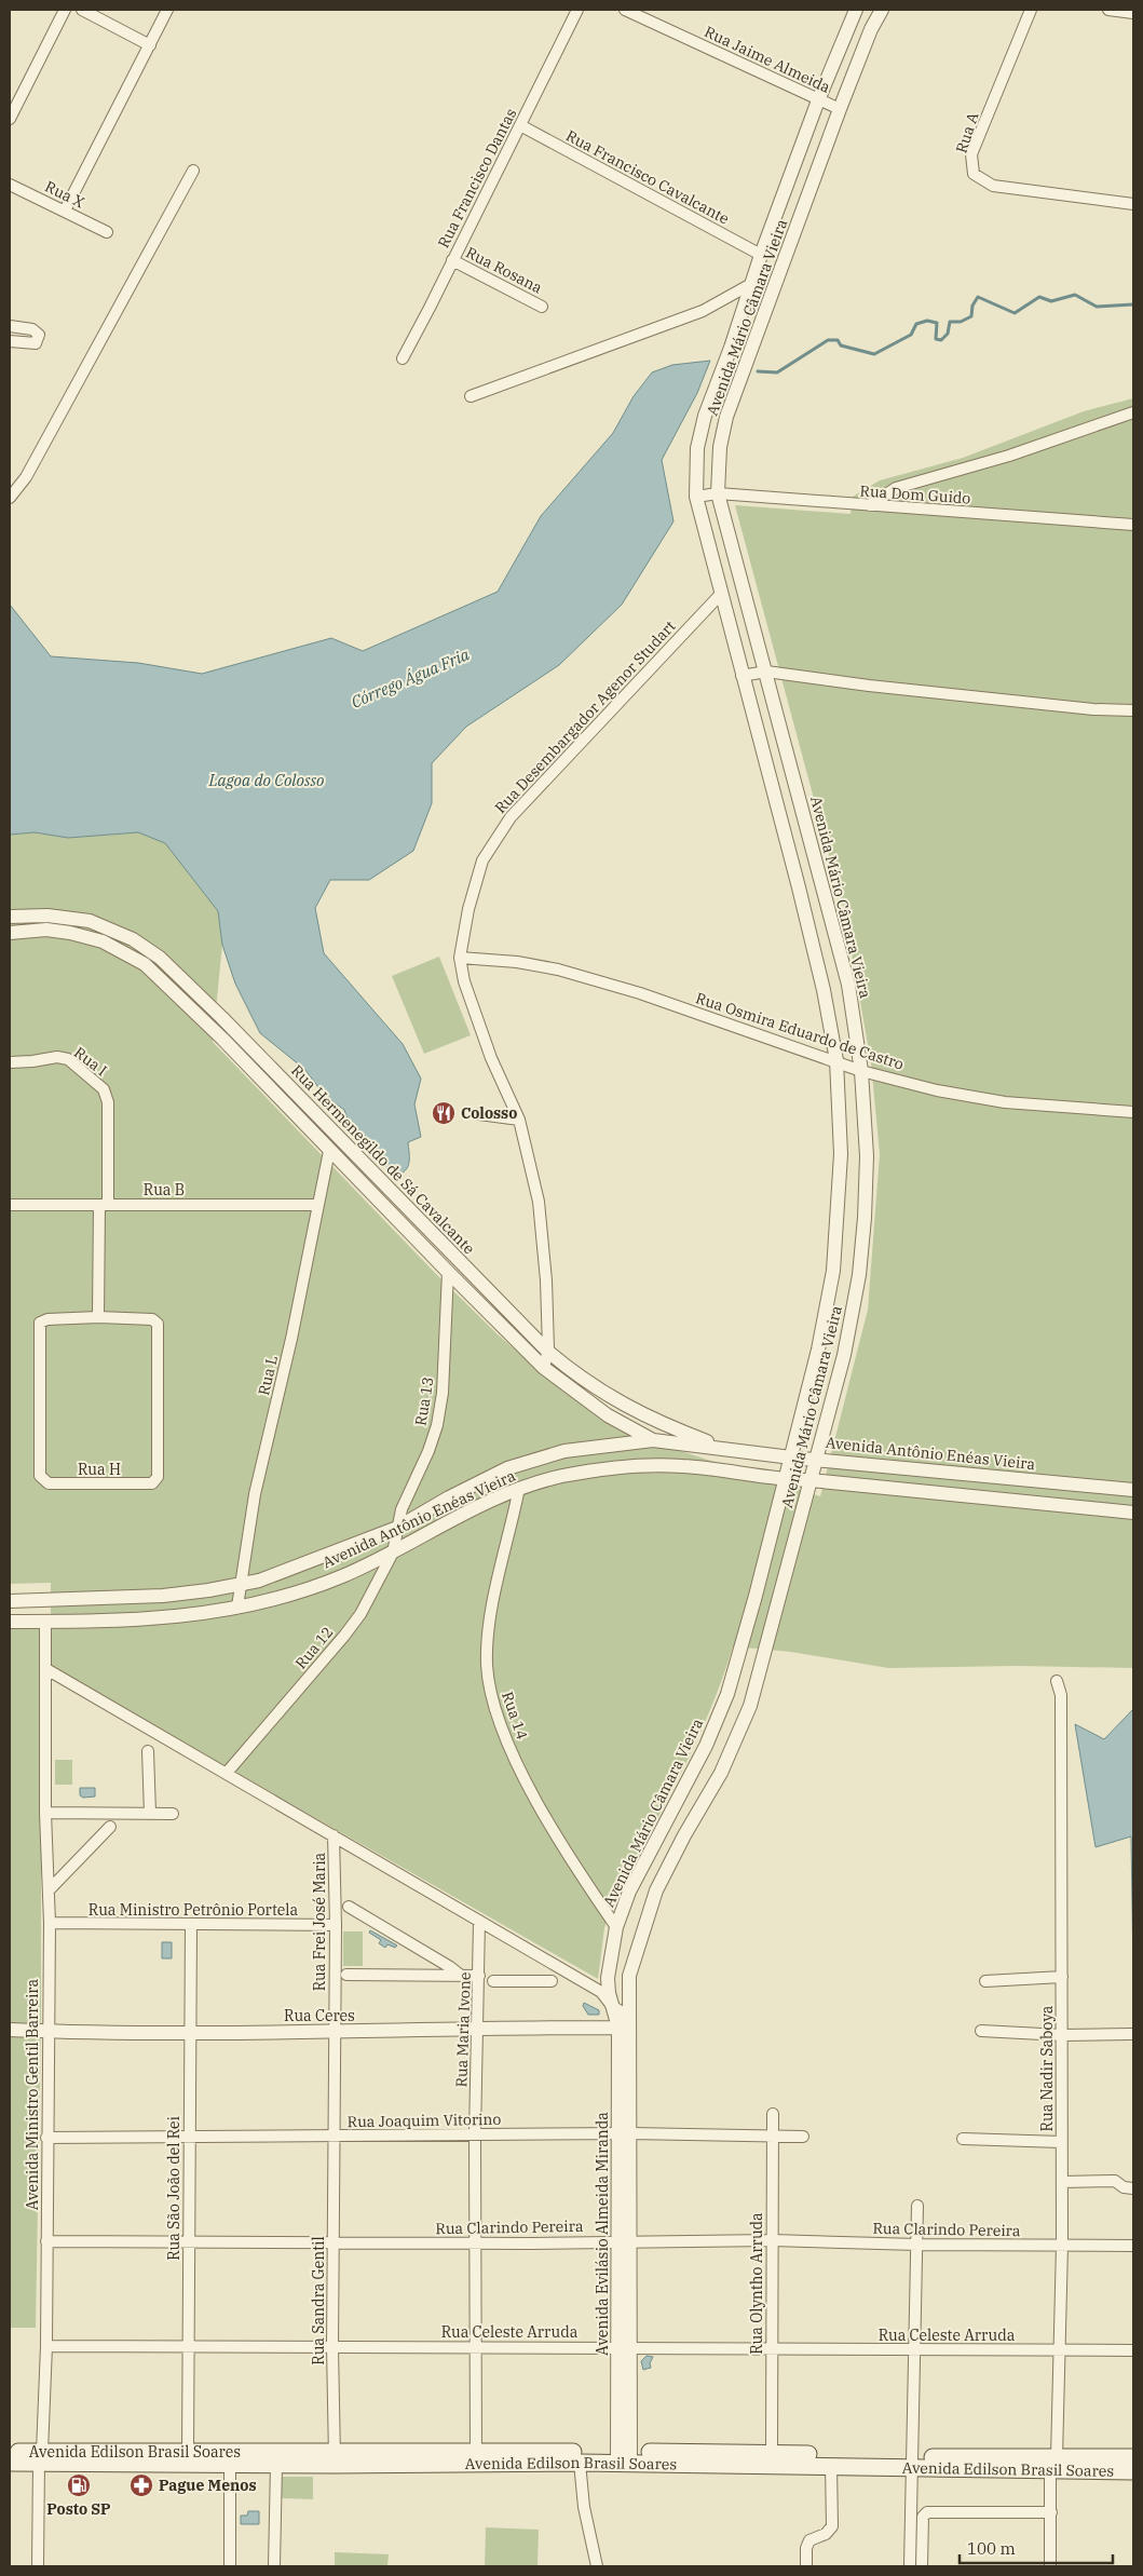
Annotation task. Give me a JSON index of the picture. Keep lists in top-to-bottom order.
{
  "streets": {
    "main road": ["Avenida Edilson Brasil Soares"],
    "street": [
      "Rua Jaime Almeida",
      "Rua A",
      "Rua Francisco Cavalcante",
      "Rua Francisco Dantas",
      "Rua X",
      "Rua Rosana",
      "Avenida Mário Câmara Vieira",
      "Rua Dom Guido",
      "Rua Desembargador Agenor Studart",
      "Rua Osmira Eduardo de Castro",
      "Rua I",
      "Rua Hermenegildo de Sá Cavalcante",
      "Rua B",
      "Rua L",
      "Rua 13",
      "Avenida Antônio Enéas Vieira",
      "Rua H",
      "Rua 12",
      "Rua 14",
      "Rua Ministro Petrônio Portela",
      "Rua Frei José Maria",
      "Rua Ceres",
      "Rua Maria Ivone",
      "Rua Nadir Saboya",
      "Avenida Ministro Gentil Barreira",
      "Rua Joaquim Vitorino",
      "Rua São João del Rei",
      "Rua Clarindo Pereira",
      "Avenida Evilásio Almeida Miranda",
      "Rua Olyntho Arruda",
      "Rua Sandra Gentil",
      "Rua Celeste Arruda"
    ]
  },
  "crossings": [
    ["Rua Jaime Almeida", "Avenida Mário Câmara Vieira"],
    ["Rua Francisco Cavalcante", "Rua Francisco Dantas"],
    ["Rua Francisco Cavalcante", "Avenida Mário Câmara Vieira"],
    ["Rua Francisco Dantas", "Rua Rosana"],
    ["Avenida Mário Câmara Vieira", "Rua Dom Guido"],
    ["Avenida Mário Câmara Vieira", "Rua Desembargador Agenor Studart"],
    ["Avenida Mário Câmara Vieira", "Rua Osmira Eduardo de Castro"],
    ["Avenida Mário Câmara Vieira", "Avenida Antônio Enéas Vieira"],
    ["Avenida Mário Câmara Vieira", "Rua 14"],
    ["Avenida Mário Câmara Vieira", "Avenida Evilásio Almeida Miranda"],
    ["Rua Desembargador Agenor Studart", "Rua Osmira Eduardo de Castro"],
    ["Rua Desembargador Agenor Studart", "Rua Hermenegildo de Sá Cavalcante"],
    ["Rua I", "Rua B"],
    ["Rua Hermenegildo de Sá Cavalcante", "Avenida Antônio Enéas Vieira"],
    ["Rua B", "Rua L"],
    ["Rua L", "Avenida Antônio Enéas Vieira"],
    ["Rua 13", "Avenida Antônio Enéas Vieira"],
    ["Rua 13", "Rua 12"],
    ["Avenida Antônio Enéas Vieira", "Rua 12"],
    ["Avenida Antônio Enéas Vieira", "Rua 14"],
    ["Avenida Antônio Enéas Vieira", "Avenida Ministro Gentil Barreira"],
    ["Rua Ministro Petrônio Portela", "Rua Frei José Maria"],
    ["Rua Ministro Petrônio Portela", "Avenida Ministro Gentil Barreira"],
    ["Rua Ministro Petrônio Portela", "Rua São João del Rei"],
    ["Rua Frei José Maria", "Rua Ceres"],
    ["Rua Frei José Maria", "Rua Joaquim Vitorino"],
    ["Rua Frei José Maria", "Rua Sandra Gentil"],
    ["Rua Ceres", "Rua Maria Ivone"],
    ["Rua Ceres", "Avenida Ministro Gentil Barreira"],
    ["Rua Ceres", "Rua São João del Rei"],
    ["Rua Ceres", "Avenida Evilásio Almeida Miranda"],
    ["Rua Maria Ivone", "Rua Joaquim Vitorino"],
    ["Rua Maria Ivone", "Rua Clarindo Pereira"],
    ["Rua Maria Ivone", "Rua Celeste Arruda"],
    ["Rua Maria Ivone", "Avenida Edilson Brasil Soares"],
    ["Rua Nadir Saboya", "Rua Clarindo Pereira"],
    ["Rua Nadir Saboya", "Rua Celeste Arruda"],
    ["Rua Nadir Saboya", "Avenida Edilson Brasil Soares"],
    ["Avenida Ministro Gentil Barreira", "Rua Joaquim Vitorino"],
    ["Avenida Ministro Gentil Barreira", "Rua Clarindo Pereira"],
    ["Avenida Ministro Gentil Barreira", "Rua Celeste Arruda"],
    ["Avenida Ministro Gentil Barreira", "Avenida Edilson Brasil Soares"],
    ["Rua Joaquim Vitorino", "Rua São João del Rei"],
    ["Rua Joaquim Vitorino", "Avenida Evilásio Almeida Miranda"],
    ["Rua Joaquim Vitorino", "Rua Olyntho Arruda"],
    ["Rua Joaquim Vitorino", "Rua Sandra Gentil"],
    ["Rua São João del Rei", "Rua Clarindo Pereira"],
    ["Rua São João del Rei", "Rua Celeste Arruda"],
    ["Rua São João del Rei", "Avenida Edilson Brasil Soares"],
    ["Rua Clarindo Pereira", "Avenida Evilásio Almeida Miranda"],
    ["Rua Clarindo Pereira", "Rua Olyntho Arruda"],
    ["Rua Clarindo Pereira", "Rua Sandra Gentil"],
    ["Avenida Evilásio Almeida Miranda", "Rua Celeste Arruda"],
    ["Avenida Evilásio Almeida Miranda", "Avenida Edilson Brasil Soares"],
    ["Rua Olyntho Arruda", "Rua Celeste Arruda"],
    ["Rua Olyntho Arruda", "Avenida Edilson Brasil Soares"],
    ["Rua Sandra Gentil", "Rua Celeste Arruda"],
    ["Rua Sandra Gentil", "Avenida Edilson Brasil Soares"]
  ],
  "water": ["Córrego Água Fria", "Lagoa do Colosso"],
  "places": {
    "restaurant": ["Colosso"],
    "fuel station": ["Posto SP"],
    "pharmacy": ["Pague Menos"]
  },
  "scale_bar": "100 m"
}
